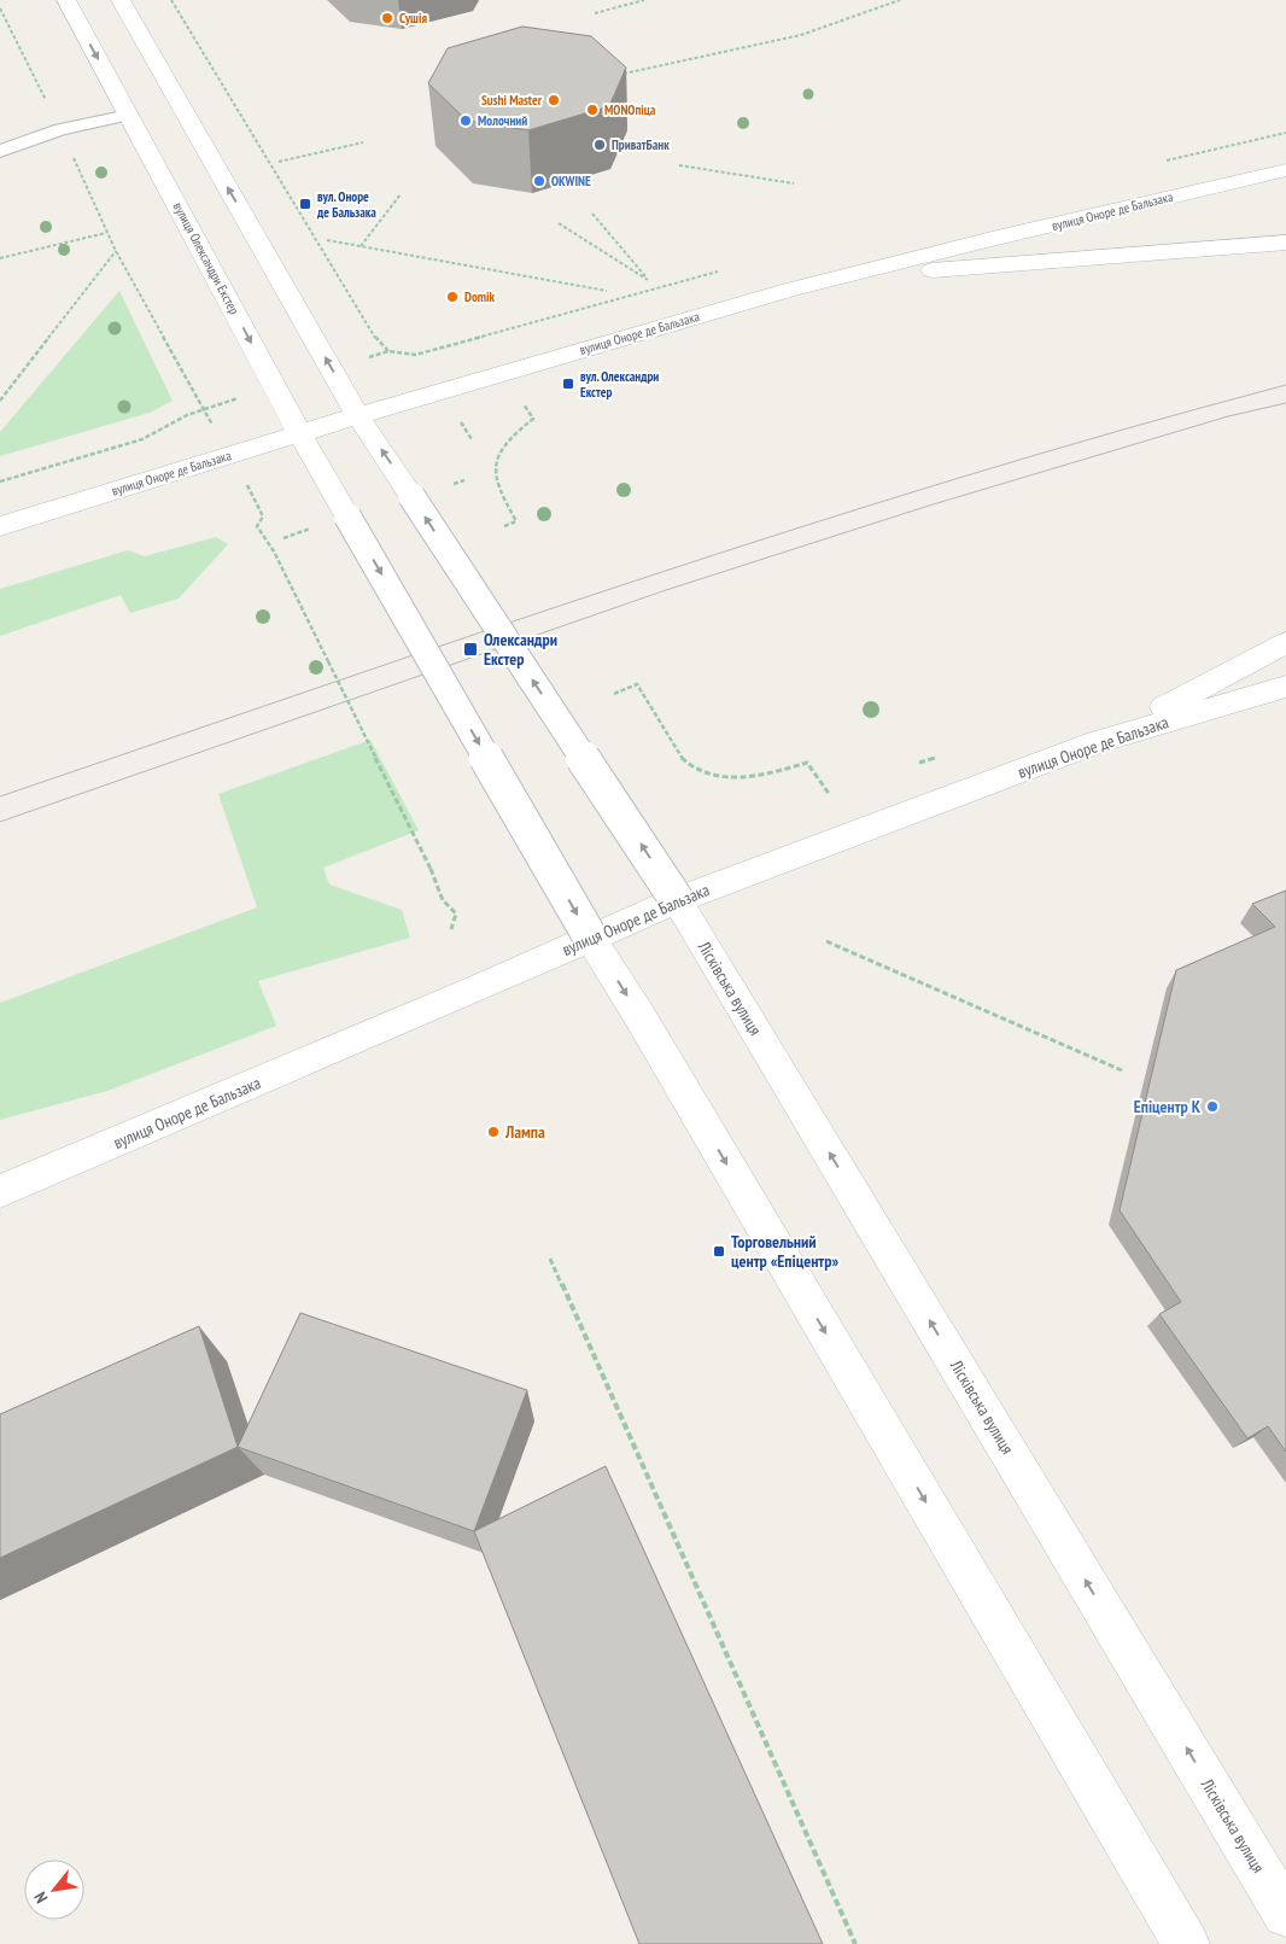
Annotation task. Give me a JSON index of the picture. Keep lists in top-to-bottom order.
{
  "streets": {
    "street": ["вулиця Оноре де Бальзака", "вулиця Олександри Екстер", "Лісківська вулиця"]
  },
  "crossings": [
    ["вулиця Оноре де Бальзака", "вулиця Олександри Екстер"],
    ["вулиця Оноре де Бальзака", "Лісківська вулиця"]
  ],
  "places": {
    "other": [
      "Сушія",
      "Sushi Master",
      "MONOпіца",
      "Молочний",
      "ПриватБанк",
      "OKWINE",
      "Domik",
      "Епіцентр К",
      "Лампа"
    ],
    "transit": [
      "вул. Оноре де Бальзака",
      "вул. Олександри Екстер",
      "Олександри Екстер",
      "Торговельний центр «Епіцентр»"
    ]
  },
  "north": "bottom left"
}
